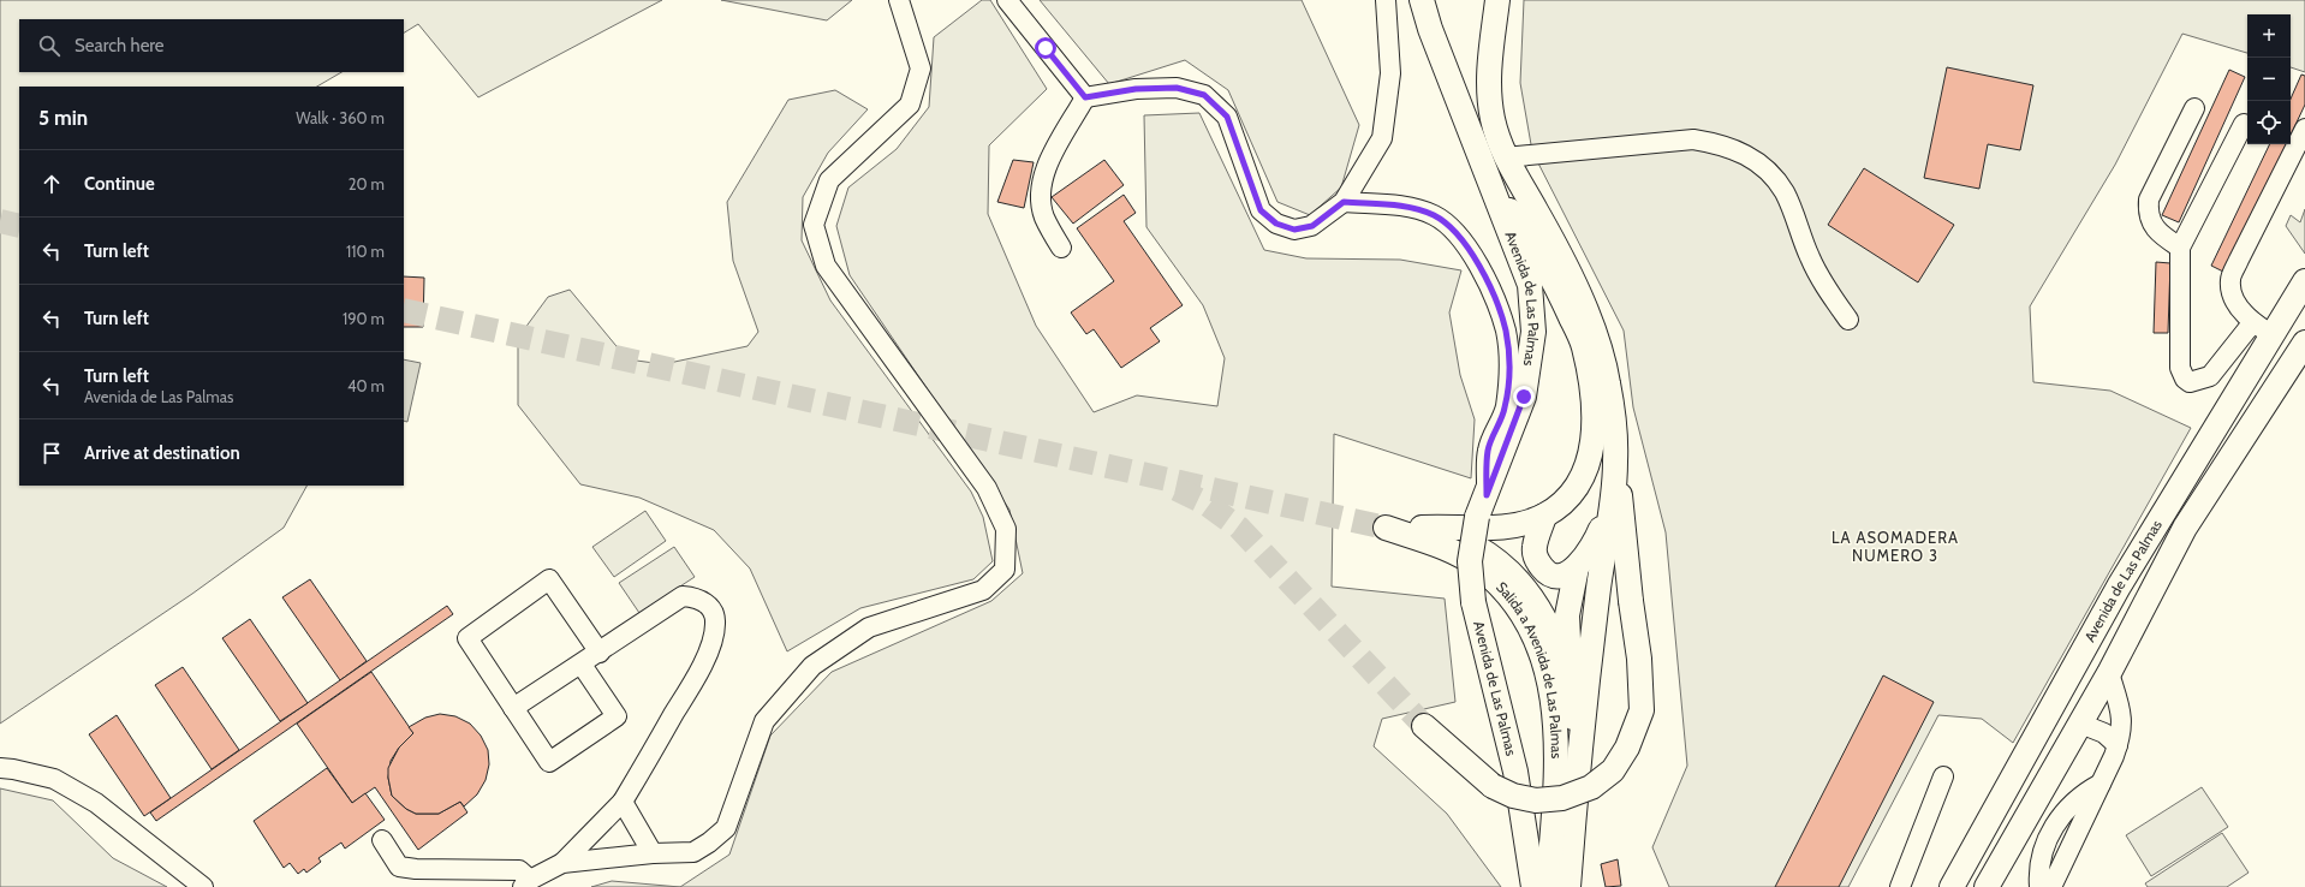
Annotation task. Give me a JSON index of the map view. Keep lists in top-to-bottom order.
{
  "streets": {
    "main road": ["Avenida de Las Palmas", "Salida a Avenida de Las Palmas"]
  },
  "districts": ["LA ASOMADERA NUMERO 3"],
  "page": {
    "map_buttons": ["+", "−"],
    "search": "Search here",
    "heading": ["5 min", "Walk · 360 m"],
    "list": [
      ["Continue", "20 m"],
      ["Turn left", "110 m"],
      ["Turn left", "190 m"],
      ["Turn left", "Avenida de Las Palmas", "40 m"],
      "Arrive at destination"
    ]
  }
}
